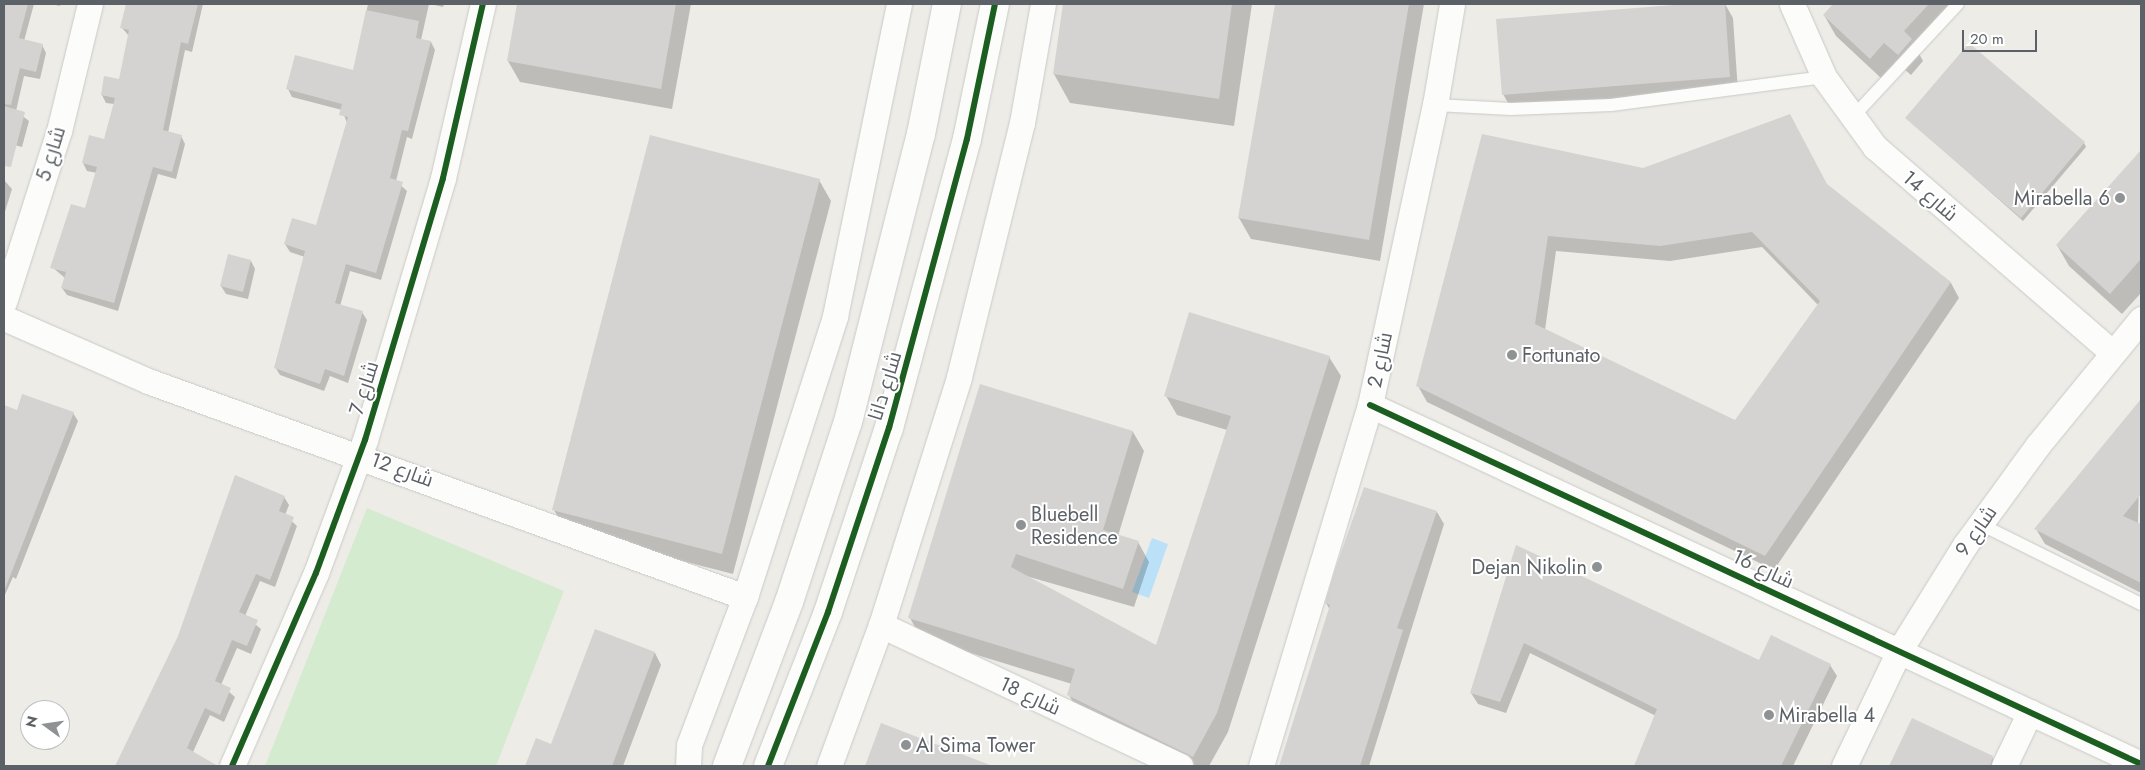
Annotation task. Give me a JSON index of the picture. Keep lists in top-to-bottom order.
{
  "streets": {
    "street": [
      "شارع 5",
      "شارع 14",
      "شارع 2",
      "شارع دانا",
      "شارع 7",
      "شارع 12",
      "شارع 9",
      "شارع 16",
      "شارع 18"
    ]
  },
  "crossings": [
    ["شارع 14", "شارع 9"],
    ["شارع 2", "شارع 16"],
    ["شارع 7", "شارع 12"],
    ["شارع 9", "شارع 16"]
  ],
  "places": [
    "Mirabella 6",
    "Fortunato",
    "Bluebell Residence",
    "Dejan Nikolin",
    "Mirabella 4",
    "Al Sima Tower"
  ],
  "scale_bar": "20 m",
  "north": "left"
}
